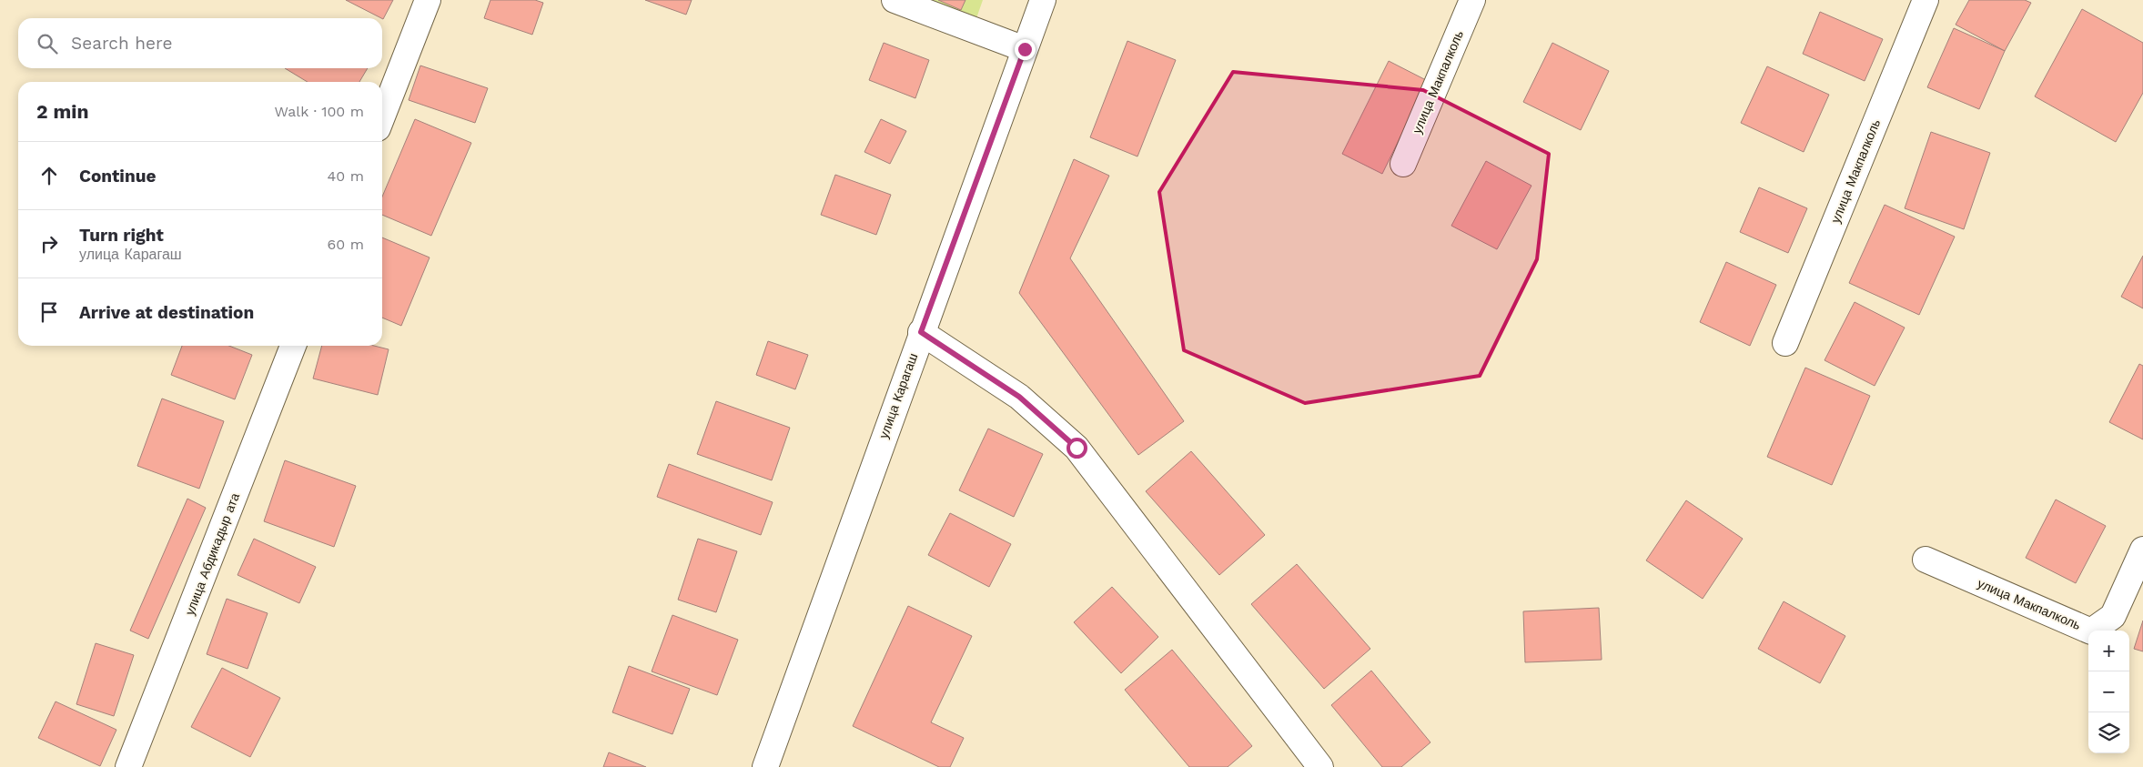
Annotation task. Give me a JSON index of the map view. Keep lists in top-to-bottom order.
{
  "streets": {
    "street": ["улица Макпалколь", "улица Карагаш", "улица Абдикадыр ата"]
  },
  "page": {
    "search": "Search here",
    "heading": ["2 min", "Walk · 100 m"],
    "list": [
      ["Continue", "40 m"],
      ["Turn right", "улица Карагаш", "60 m"],
      "Arrive at destination"
    ],
    "map_buttons": ["+", "−"]
  }
}
